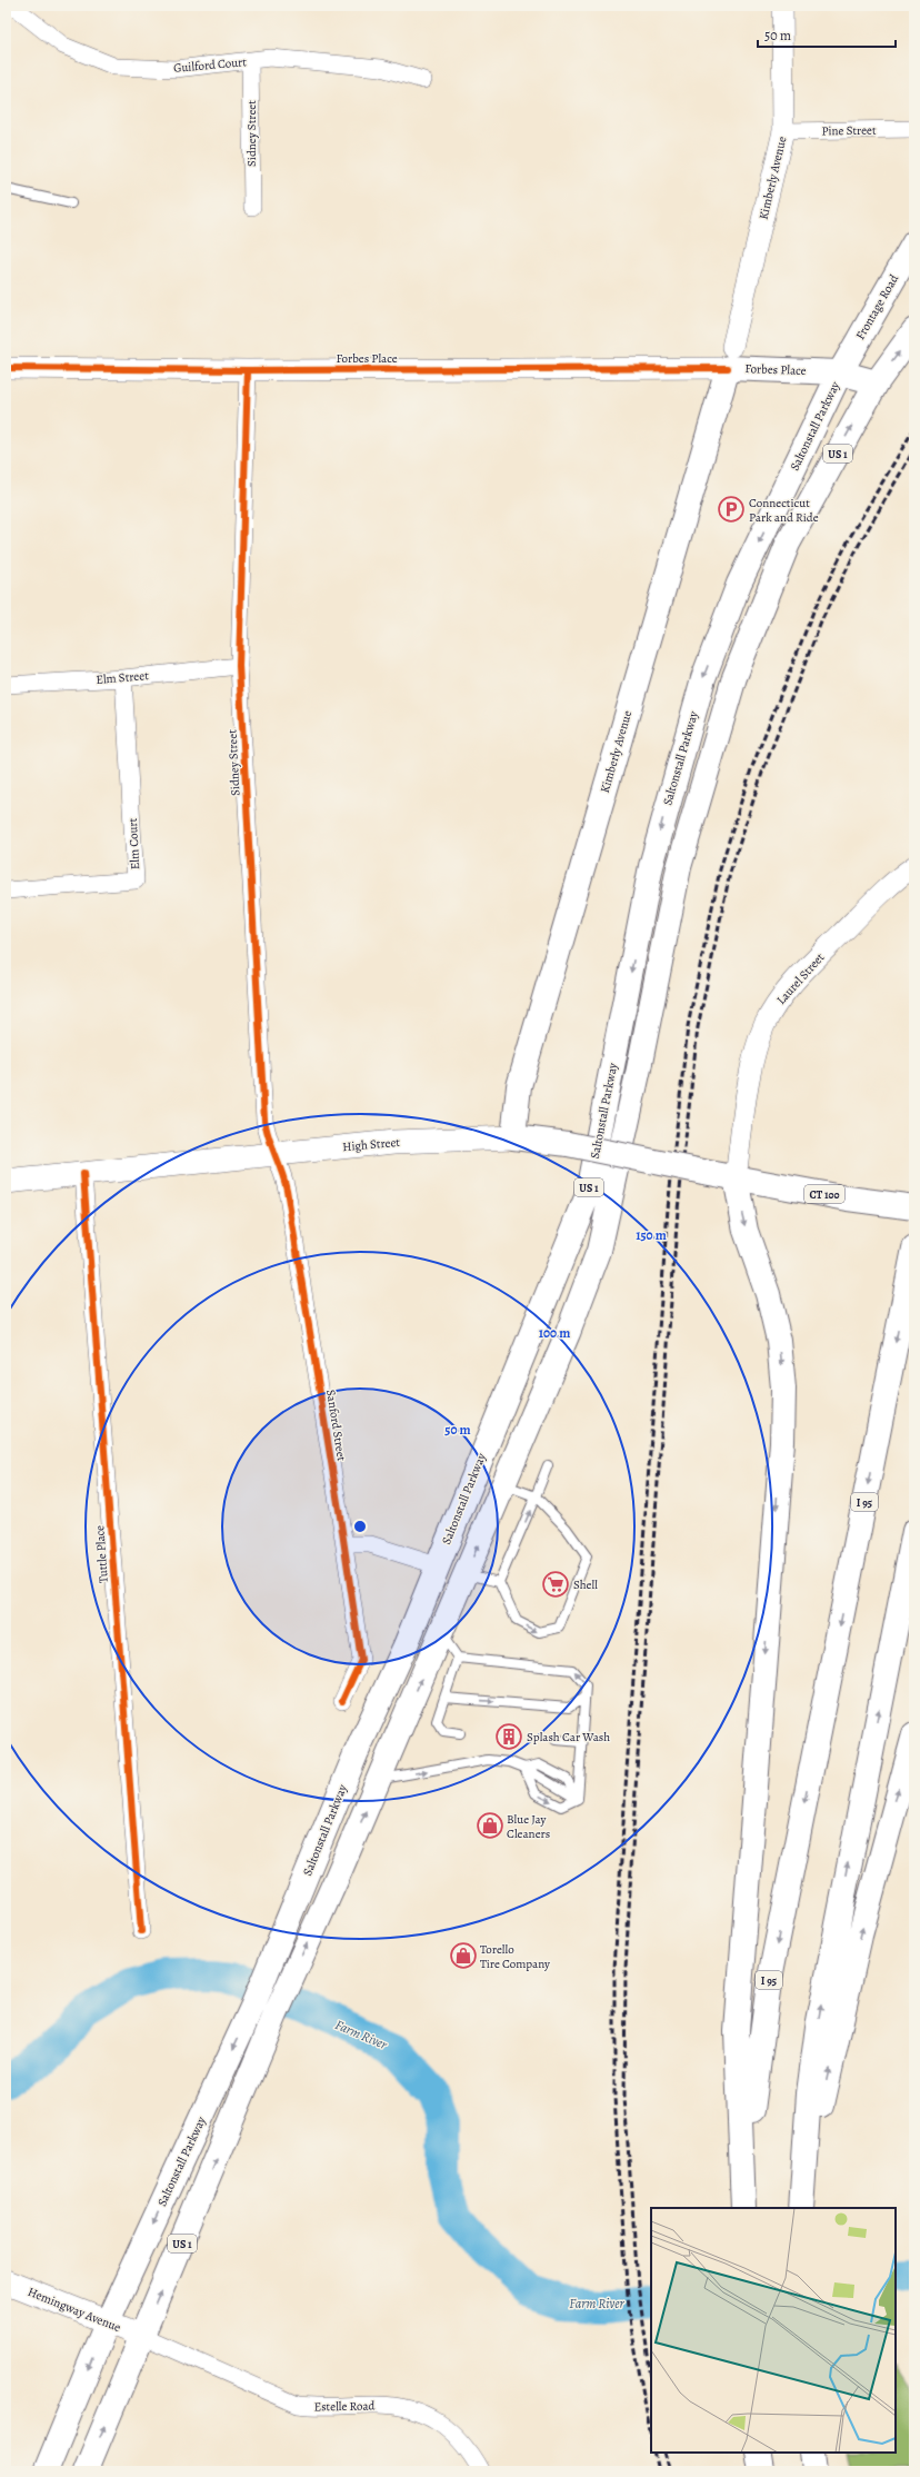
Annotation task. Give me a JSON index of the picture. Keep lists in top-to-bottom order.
{
  "streets": {
    "main road": [
      "Kimberly Avenue",
      "Frontage Road",
      "Forbes Place",
      "Saltonstall Parkway",
      "US 1",
      "High Street",
      "CT 100",
      "I 95",
      "Hemingway Avenue"
    ],
    "street": [
      "Guilford Court",
      "Pine Street",
      "Sidney Street",
      "Elm Street",
      "Elm Court",
      "Laurel Street",
      "Sanford Street",
      "Tuttle Place",
      "Estelle Road"
    ]
  },
  "crossings": [
    ["Guilford Court", "Sidney Street"],
    ["Pine Street", "Kimberly Avenue"],
    ["Sidney Street", "Forbes Place"],
    ["Sidney Street", "Elm Street"],
    ["Sidney Street", "High Street"],
    ["Sidney Street", "Sanford Street"],
    ["Kimberly Avenue", "Forbes Place"],
    ["Kimberly Avenue", "High Street"],
    ["Frontage Road", "Forbes Place"],
    ["Frontage Road", "Saltonstall Parkway"],
    ["Forbes Place", "Saltonstall Parkway"],
    ["Forbes Place", "US 1"],
    ["Saltonstall Parkway", "US 1"],
    ["Saltonstall Parkway", "Hemingway Avenue"],
    ["Saltonstall Parkway", "Estelle Road"],
    ["Elm Street", "Elm Court"],
    ["Laurel Street", "High Street"],
    ["Laurel Street", "CT 100"],
    ["High Street", "CT 100"],
    ["High Street", "Sanford Street"],
    ["High Street", "Tuttle Place"],
    ["Hemingway Avenue", "Estelle Road"]
  ],
  "water": ["Farm River"],
  "places": {
    "parking": ["Connecticut Park and Ride"],
    "supermarket": ["Shell"],
    "building": ["Splash Car Wash"],
    "shop": ["Blue Jay Cleaners", "Torello Tire Company"]
  },
  "scale_bar": "50 m",
  "rings": ["150 m", "100 m", "50 m"]
}
